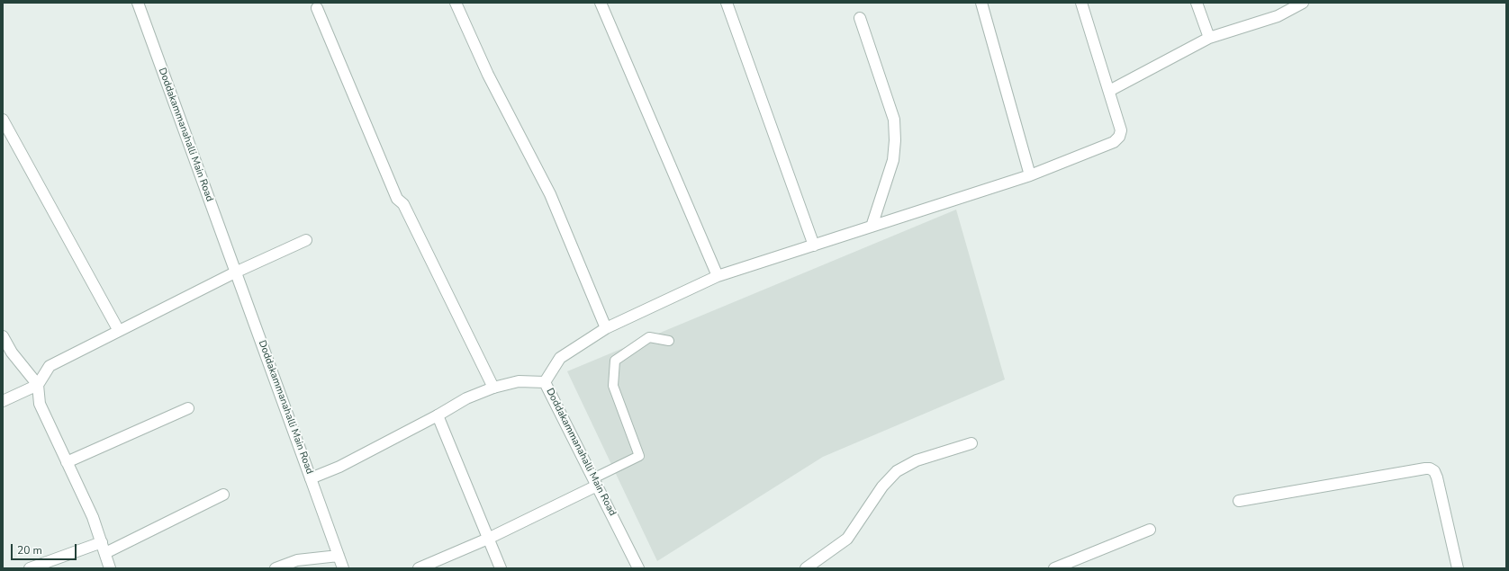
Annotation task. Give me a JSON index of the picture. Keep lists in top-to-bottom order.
{
  "streets": {
    "street": ["Doddakammanahalli Main Road"]
  },
  "scale_bar": "20 m"
}
